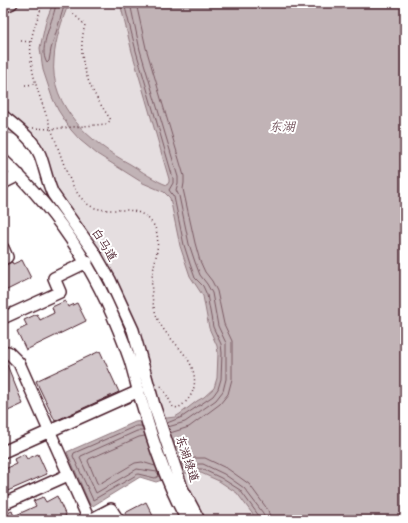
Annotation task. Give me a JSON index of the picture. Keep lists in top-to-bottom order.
{
  "streets": {
    "street": ["白马道", "东湖绿道"]
  },
  "crossings": [
    ["白马道", "东湖绿道"]
  ],
  "water": ["东湖"]
}
